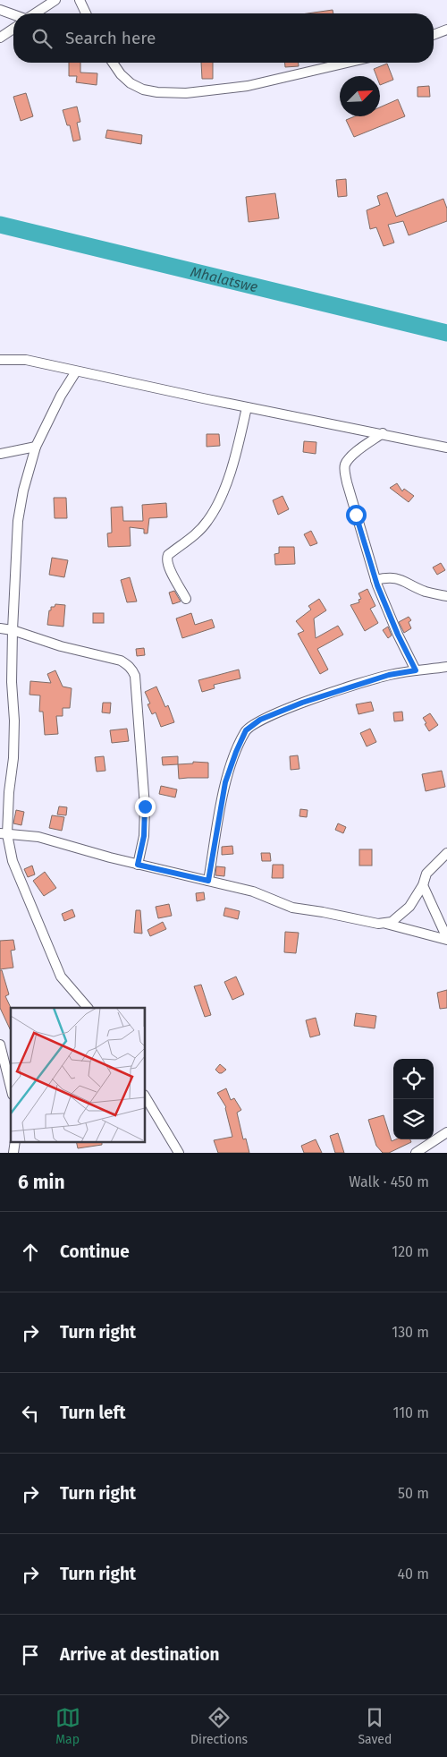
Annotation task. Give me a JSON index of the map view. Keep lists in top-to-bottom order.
{
  "water": ["Mhalatswe"],
  "north": "top right",
  "page": {
    "search": "Search here",
    "heading": ["6 min", "Walk · 450 m"],
    "list": [
      ["Continue", "120 m"],
      ["Turn right", "130 m"],
      ["Turn left", "110 m"],
      ["Turn right", "50 m"],
      ["Turn right", "40 m"],
      "Arrive at destination"
    ],
    "nav": ["Map", "Directions", "Saved"]
  }
}
